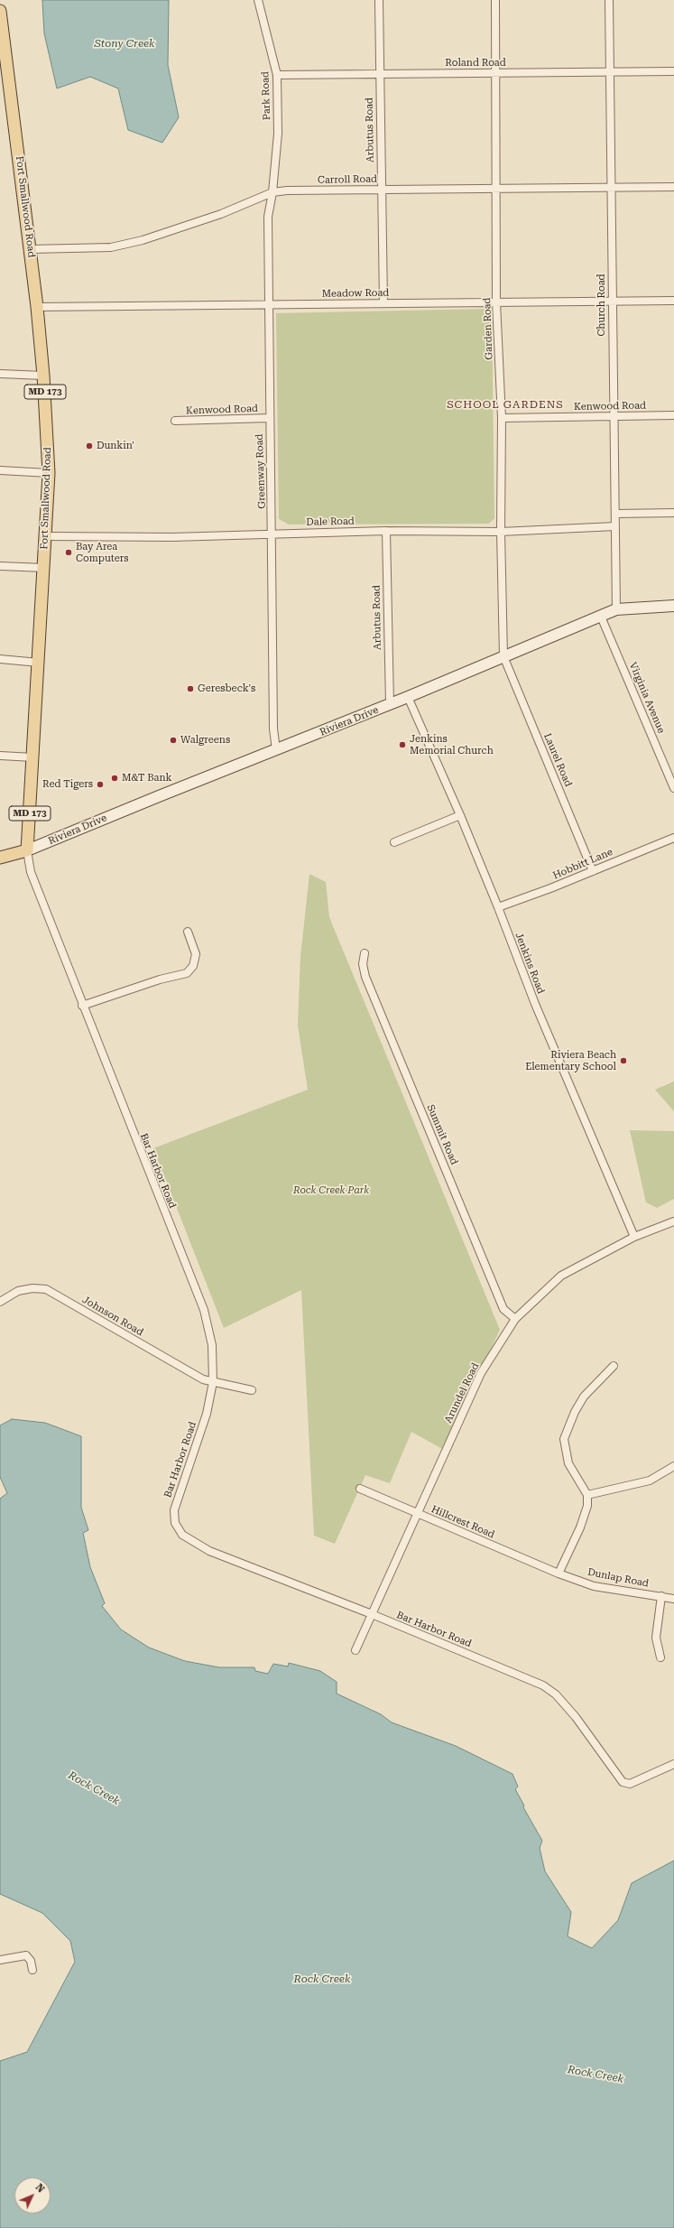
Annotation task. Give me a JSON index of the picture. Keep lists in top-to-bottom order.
{
  "streets": {
    "main road": ["Fort Smallwood Road", "MD 173"],
    "street": [
      "Roland Road",
      "Park Road",
      "Arbutus Road",
      "Carroll Road",
      "Meadow Road",
      "Church Road",
      "Garden Road",
      "Kenwood Road",
      "Greenway Road",
      "Dale Road",
      "Virginia Avenue",
      "Riviera Drive",
      "Laurel Road",
      "Hobbitt Lane",
      "Jenkins Road",
      "Summit Road",
      "Bar Harbor Road",
      "Johnson Road",
      "Arundel Road",
      "Hillcrest Road",
      "Dunlap Road"
    ]
  },
  "crossings": [
    ["Roland Road", "Park Road"],
    ["Roland Road", "Arbutus Road"],
    ["Roland Road", "Church Road"],
    ["Roland Road", "Garden Road"],
    ["Park Road", "Carroll Road"],
    ["Park Road", "Greenway Road"],
    ["Arbutus Road", "Carroll Road"],
    ["Arbutus Road", "Meadow Road"],
    ["Arbutus Road", "Dale Road"],
    ["Arbutus Road", "Riviera Drive"],
    ["Carroll Road", "Fort Smallwood Road"],
    ["Carroll Road", "Church Road"],
    ["Carroll Road", "Garden Road"],
    ["Carroll Road", "Greenway Road"],
    ["Fort Smallwood Road", "Meadow Road"],
    ["Fort Smallwood Road", "Dale Road"],
    ["Fort Smallwood Road", "Riviera Drive"],
    ["Fort Smallwood Road", "Bar Harbor Road"],
    ["Meadow Road", "Church Road"],
    ["Meadow Road", "Garden Road"],
    ["Meadow Road", "Greenway Road"],
    ["Church Road", "Kenwood Road"],
    ["Church Road", "Dale Road"],
    ["Church Road", "Riviera Drive"],
    ["Garden Road", "Kenwood Road"],
    ["Garden Road", "Dale Road"],
    ["Garden Road", "Riviera Drive"],
    ["Garden Road", "Laurel Road"],
    ["Kenwood Road", "Greenway Road"],
    ["Greenway Road", "Dale Road"],
    ["Greenway Road", "Riviera Drive"],
    ["Virginia Avenue", "Riviera Drive"],
    ["Riviera Drive", "Laurel Road"],
    ["Riviera Drive", "Jenkins Road"],
    ["Riviera Drive", "Bar Harbor Road"],
    ["Laurel Road", "Hobbitt Lane"],
    ["Hobbitt Lane", "Jenkins Road"],
    ["Jenkins Road", "Arundel Road"],
    ["Summit Road", "Arundel Road"],
    ["Bar Harbor Road", "Johnson Road"],
    ["Bar Harbor Road", "Arundel Road"],
    ["Arundel Road", "Hillcrest Road"],
    ["Hillcrest Road", "Dunlap Road"]
  ],
  "districts": ["SCHOOL GARDENS"],
  "water": ["Stony Creek", "Rock Creek"],
  "parks": ["Rock Creek Park"],
  "places": [
    "Dunkin'",
    "Bay Area Computers",
    "Geresbeck's",
    "Walgreens",
    "Jenkins Memorial Church",
    "M&T Bank",
    "Red Tigers",
    "Riviera Beach Elementary School"
  ],
  "north": "top right"
}
